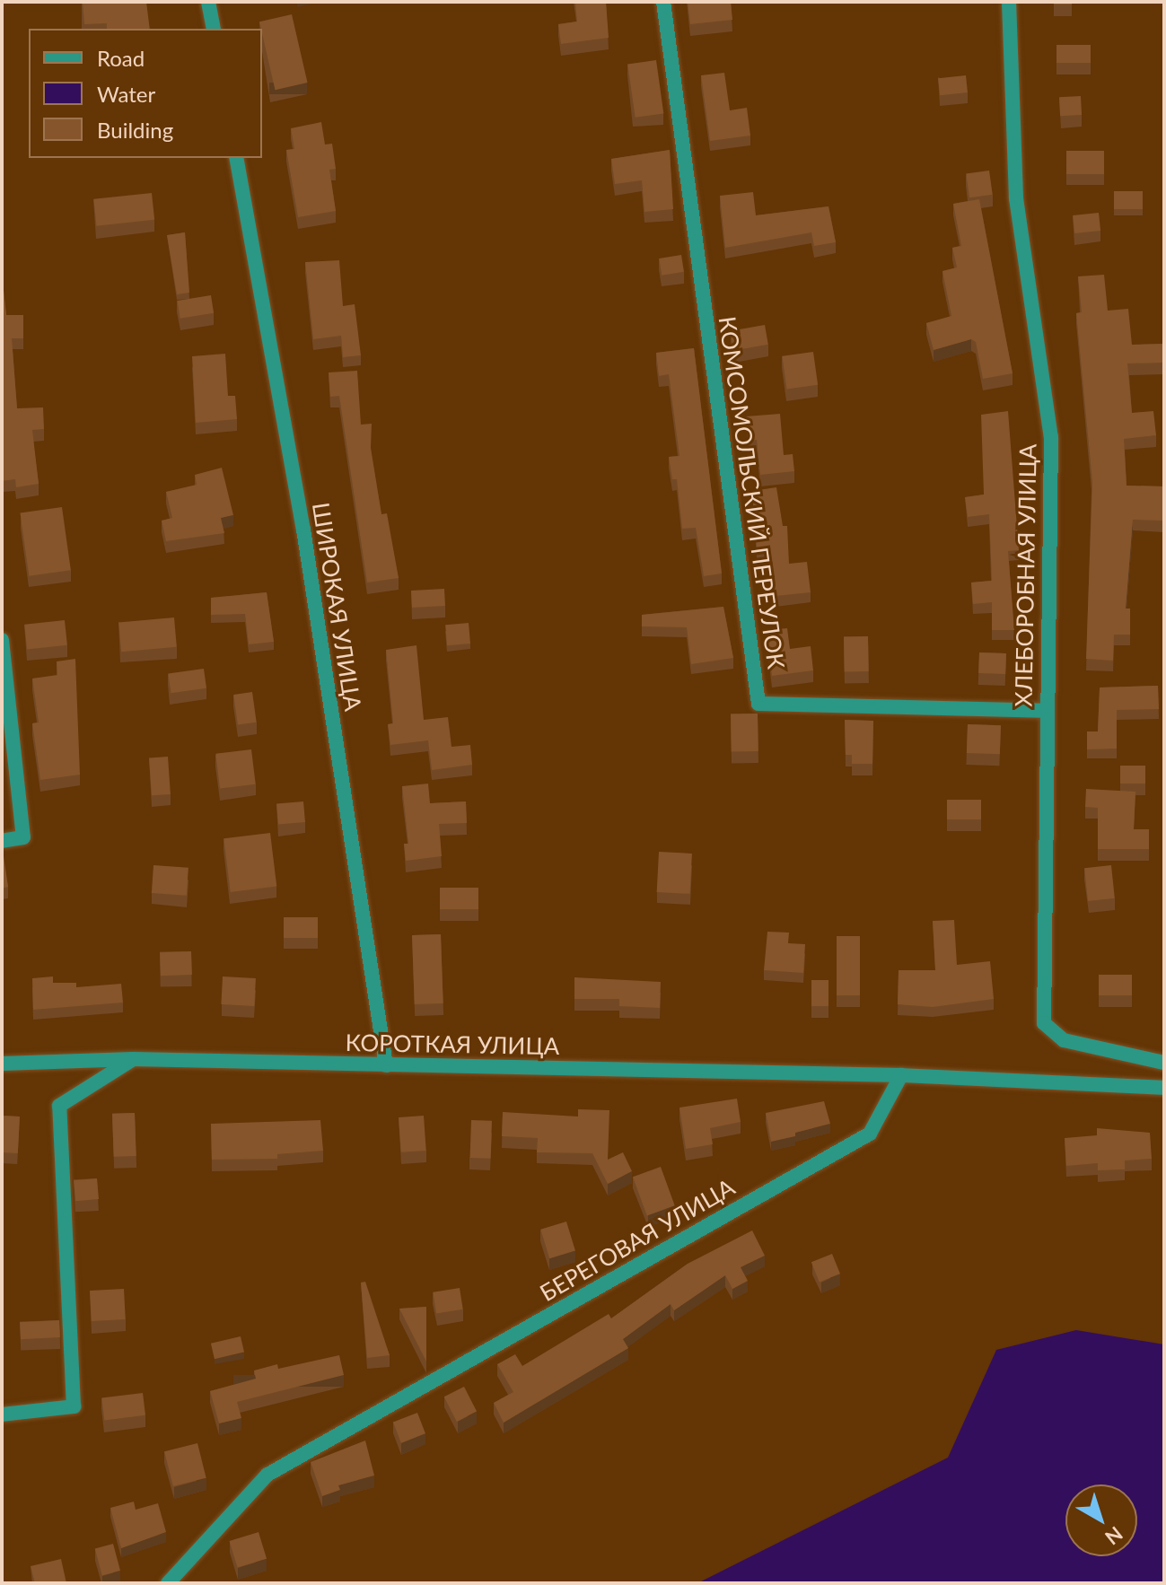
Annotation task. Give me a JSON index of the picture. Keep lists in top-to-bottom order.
{
  "streets": {
    "street": [
      "КОМСОМОЛЬСКИЙ ПЕРЕУЛОК",
      "ХЛЕБОРОБНАЯ УЛИЦА",
      "ШИРОКАЯ УЛИЦА",
      "КОРОТКАЯ УЛИЦА",
      "БЕРЕГОВАЯ УЛИЦА"
    ]
  },
  "crossings": [
    ["КОМСОМОЛЬСКИЙ ПЕРЕУЛОК", "ХЛЕБОРОБНАЯ УЛИЦА"],
    ["ШИРОКАЯ УЛИЦА", "КОРОТКАЯ УЛИЦА"],
    ["КОРОТКАЯ УЛИЦА", "БЕРЕГОВАЯ УЛИЦА"]
  ],
  "legend": ["Road", "Water", "Building"],
  "north": "bottom right"
}
